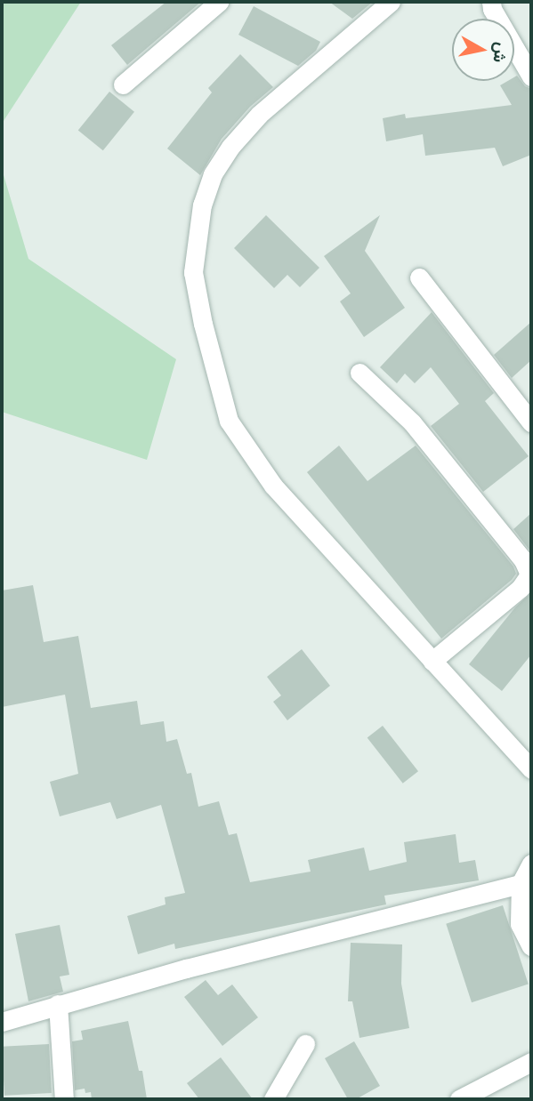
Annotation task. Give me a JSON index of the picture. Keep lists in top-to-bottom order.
{
  "north": "right"
}
